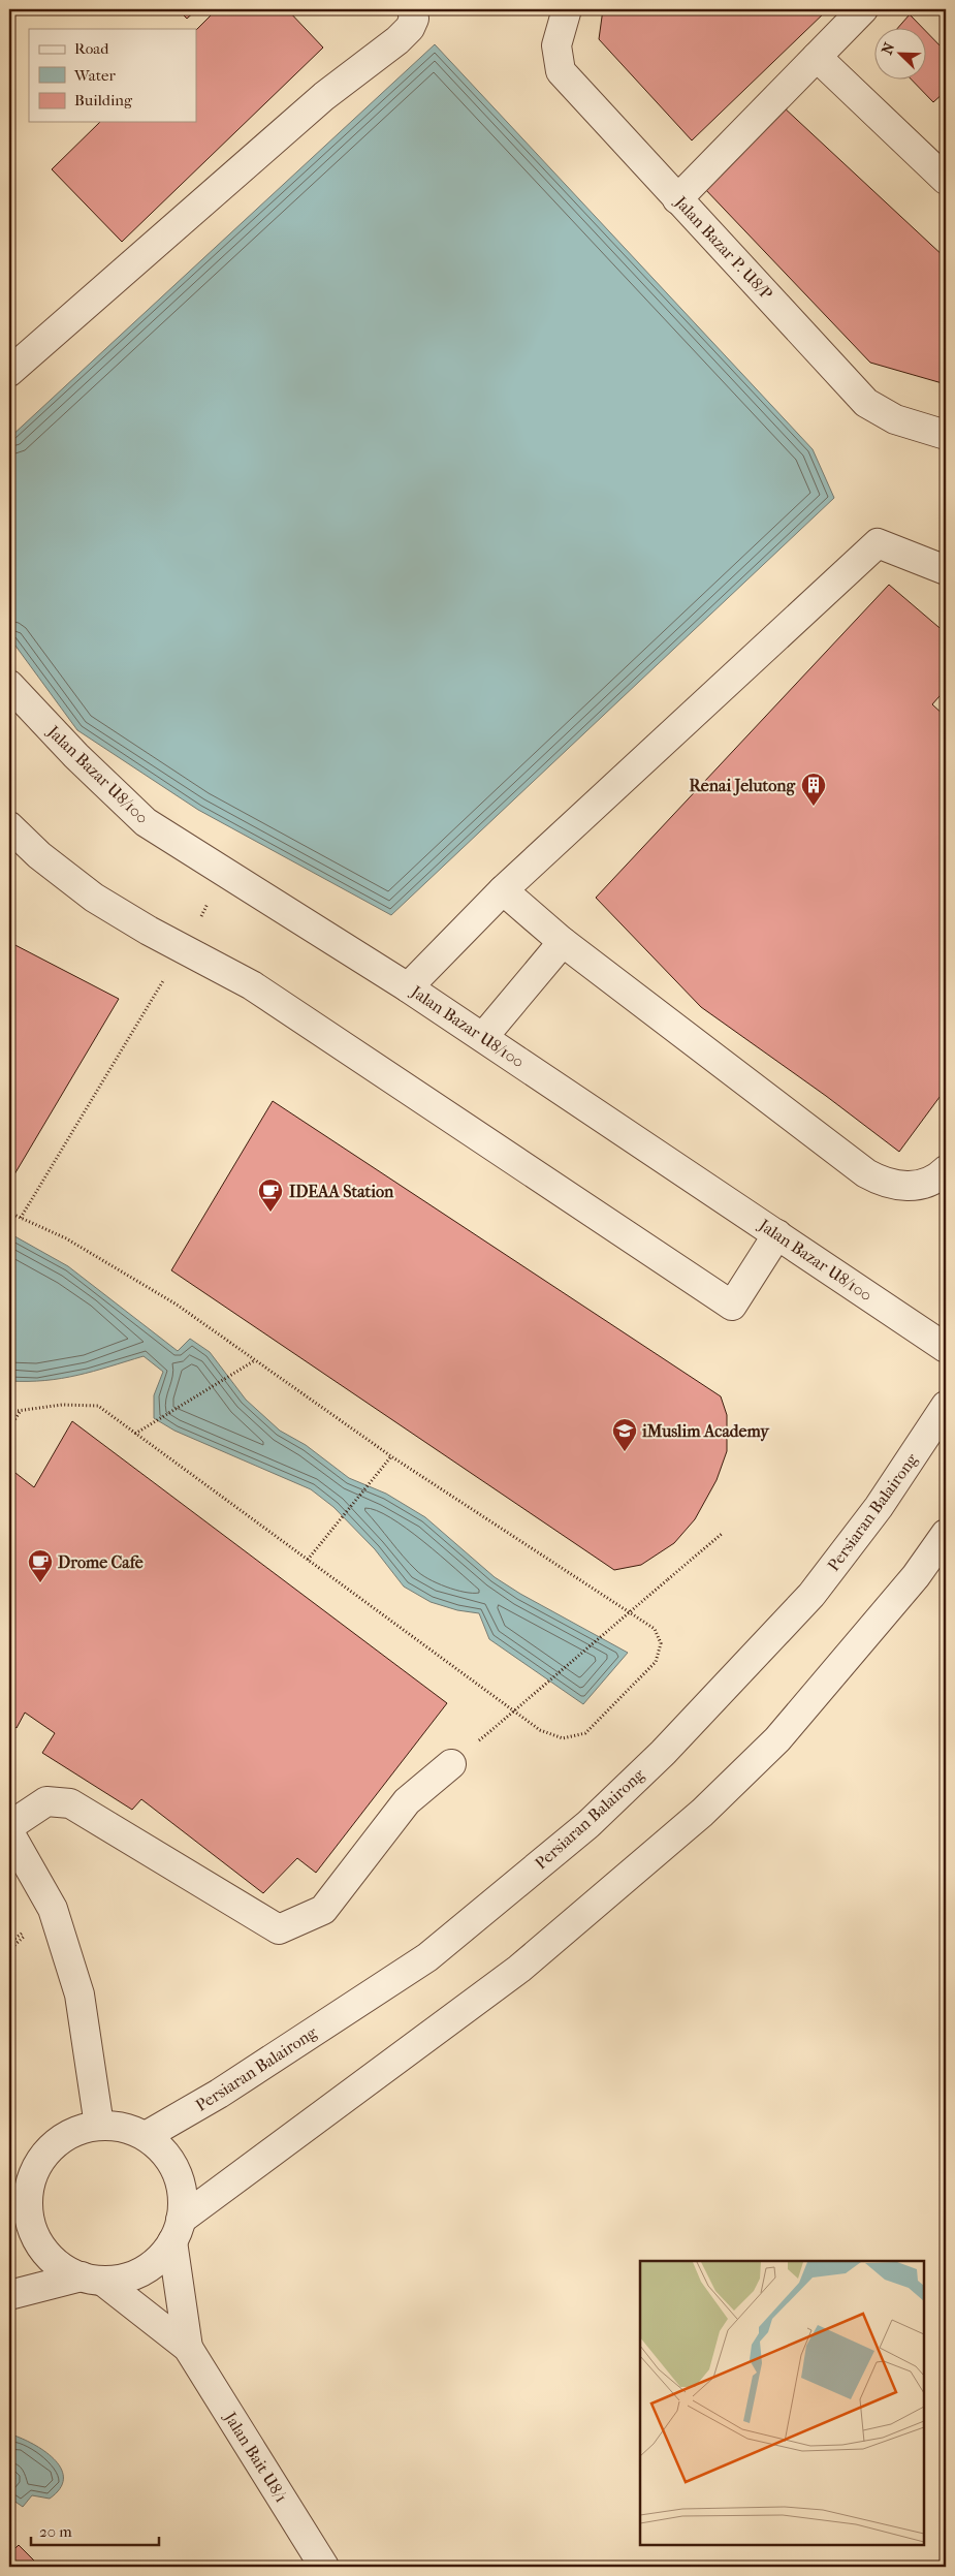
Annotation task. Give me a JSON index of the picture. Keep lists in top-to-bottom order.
{
  "streets": {
    "street": [
      "Jalan Bazar P. U8/P",
      "Jalan Bazar U8/100",
      "Persiaran Balairong",
      "Jalan Bait U8/1"
    ]
  },
  "crossings": [
    ["Persiaran Balairong", "Jalan Bait U8/1"]
  ],
  "places": {
    "building": ["Renai Jelutong"],
    "cafe": ["IDEAA Station", "Drome Cafe"],
    "school or university": ["iMuslim Academy"]
  },
  "legend": ["Road", "Water", "Building"],
  "scale_bar": "20 m",
  "north": "top left"
}
